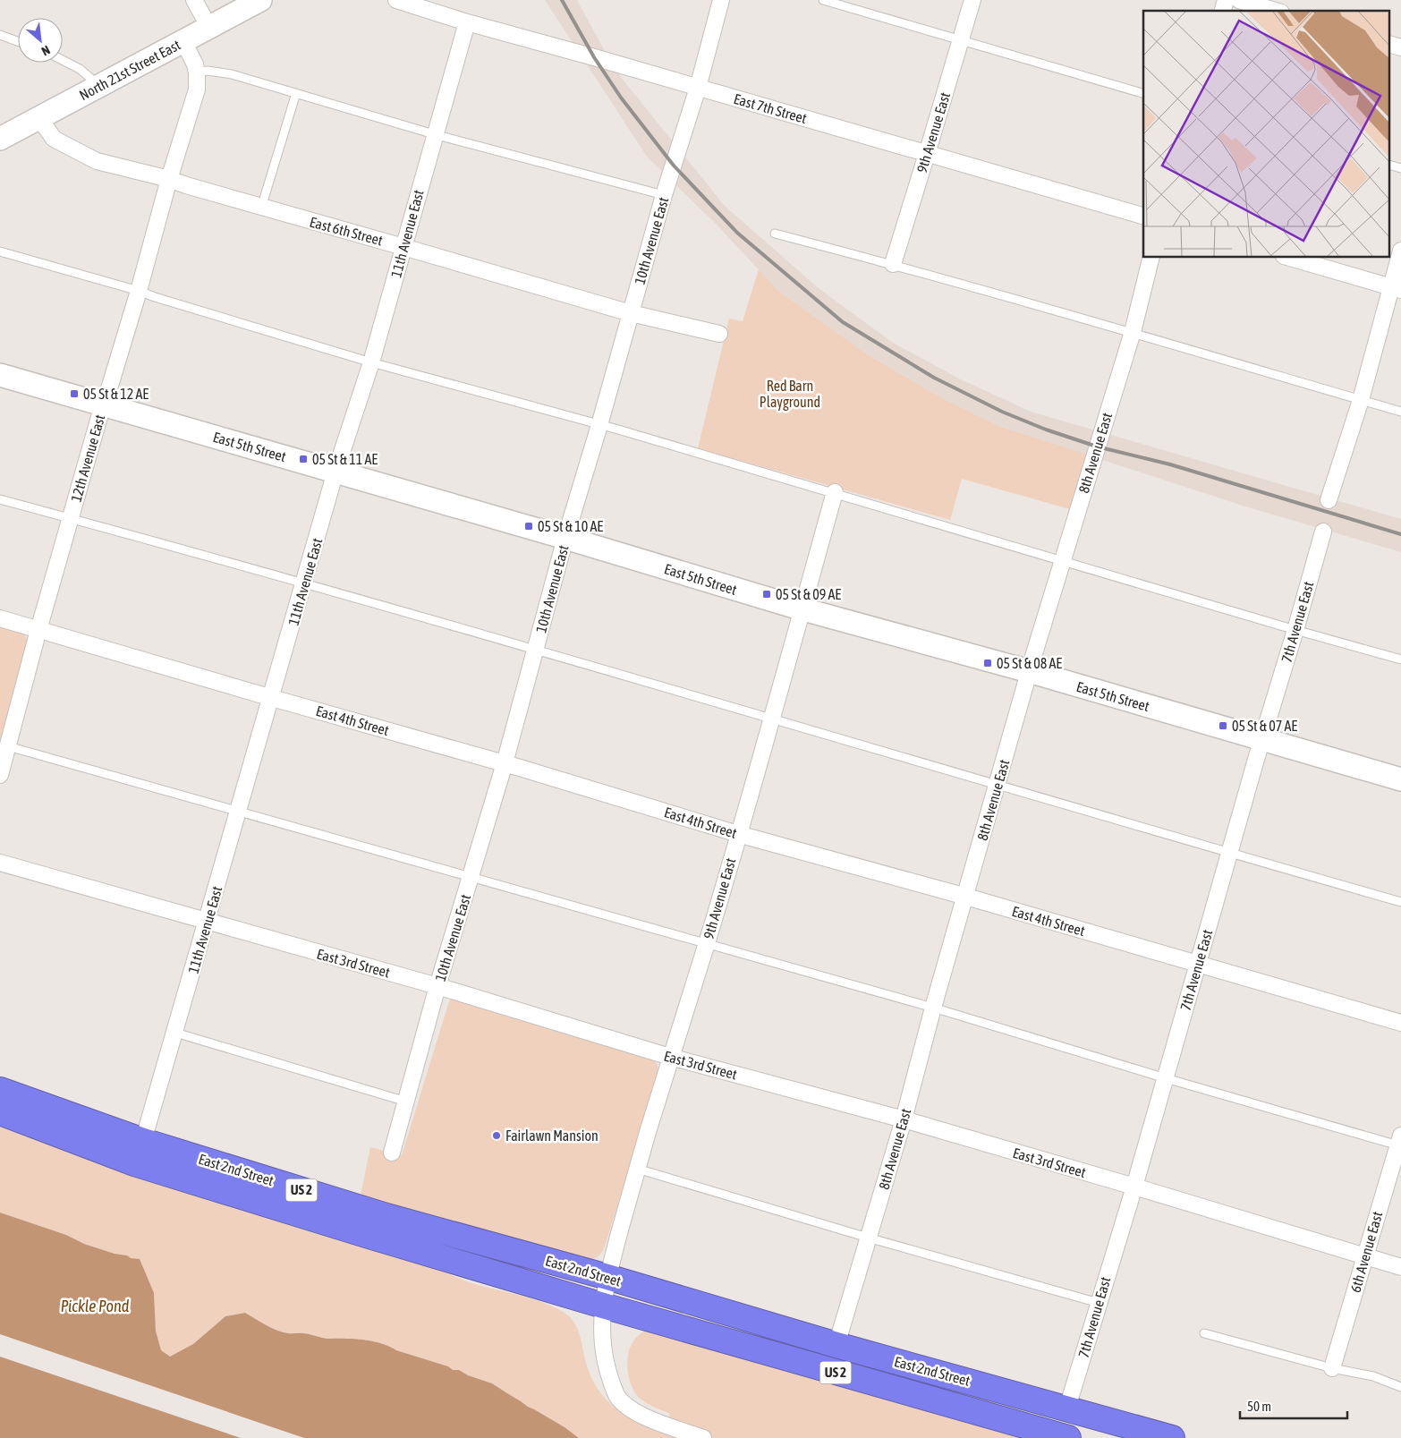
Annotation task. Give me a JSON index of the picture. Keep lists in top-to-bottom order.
{
  "streets": {
    "highway": ["East 2nd Street", "US 2"],
    "street": [
      "North 21st Street East",
      "East 7th Street",
      "9th Avenue East",
      "East 6th Street",
      "11th Avenue East",
      "10th Avenue East",
      "East 5th Street",
      "8th Avenue East",
      "12th Avenue East",
      "7th Avenue East",
      "East 4th Street",
      "East 3rd Street",
      "6th Avenue East"
    ]
  },
  "crossings": [
    ["North 21st Street East", "East 6th Street"],
    ["North 21st Street East", "12th Avenue East"],
    ["East 7th Street", "9th Avenue East"],
    ["East 7th Street", "11th Avenue East"],
    ["East 7th Street", "10th Avenue East"],
    ["9th Avenue East", "East 5th Street"],
    ["9th Avenue East", "East 4th Street"],
    ["9th Avenue East", "East 3rd Street"],
    ["9th Avenue East", "East 2nd Street"],
    ["East 6th Street", "11th Avenue East"],
    ["East 6th Street", "10th Avenue East"],
    ["East 6th Street", "12th Avenue East"],
    ["11th Avenue East", "East 5th Street"],
    ["11th Avenue East", "East 4th Street"],
    ["11th Avenue East", "East 3rd Street"],
    ["11th Avenue East", "East 2nd Street"],
    ["10th Avenue East", "East 5th Street"],
    ["10th Avenue East", "East 4th Street"],
    ["10th Avenue East", "East 3rd Street"],
    ["East 5th Street", "8th Avenue East"],
    ["East 5th Street", "12th Avenue East"],
    ["East 5th Street", "7th Avenue East"],
    ["8th Avenue East", "East 4th Street"],
    ["8th Avenue East", "East 3rd Street"],
    ["8th Avenue East", "East 2nd Street"],
    ["12th Avenue East", "East 4th Street"],
    ["7th Avenue East", "East 4th Street"],
    ["7th Avenue East", "East 3rd Street"],
    ["7th Avenue East", "East 2nd Street"],
    ["East 3rd Street", "6th Avenue East"]
  ],
  "water": ["Pickle Pond"],
  "parks": ["Red Barn Playground"],
  "places": {
    "transit": [
      "05 St & 12 AE",
      "05 St & 11 AE",
      "05 St & 10 AE",
      "05 St & 09 AE",
      "05 St & 08 AE",
      "05 St & 07 AE"
    ],
    "other": ["Fairlawn Mansion"]
  },
  "scale_bar": "50 m",
  "north": "bottom right"
}
